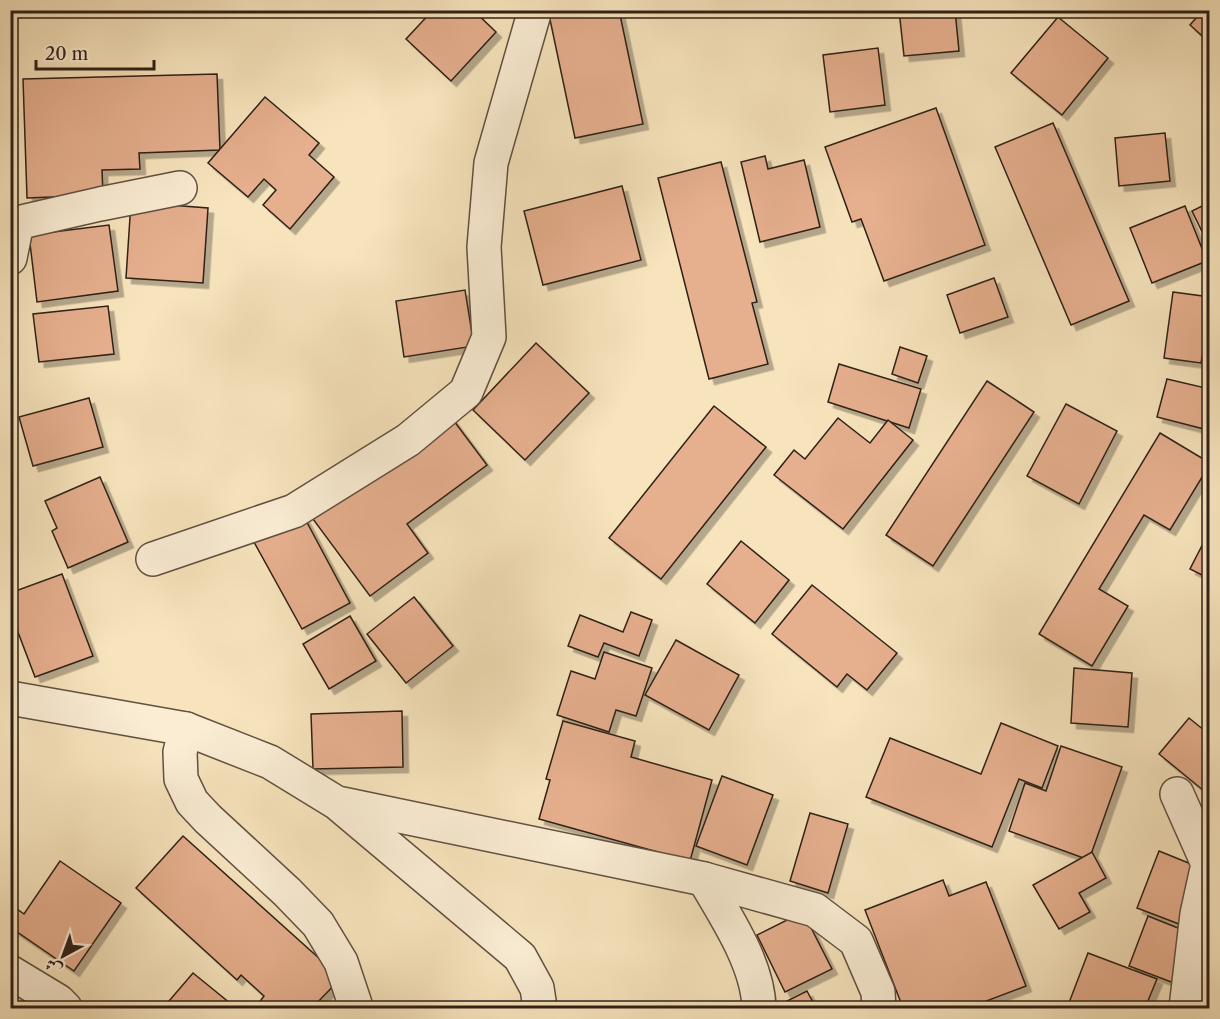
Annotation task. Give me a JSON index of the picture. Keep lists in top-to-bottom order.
{
  "scale_bar": "20 m",
  "north": "bottom left"
}
